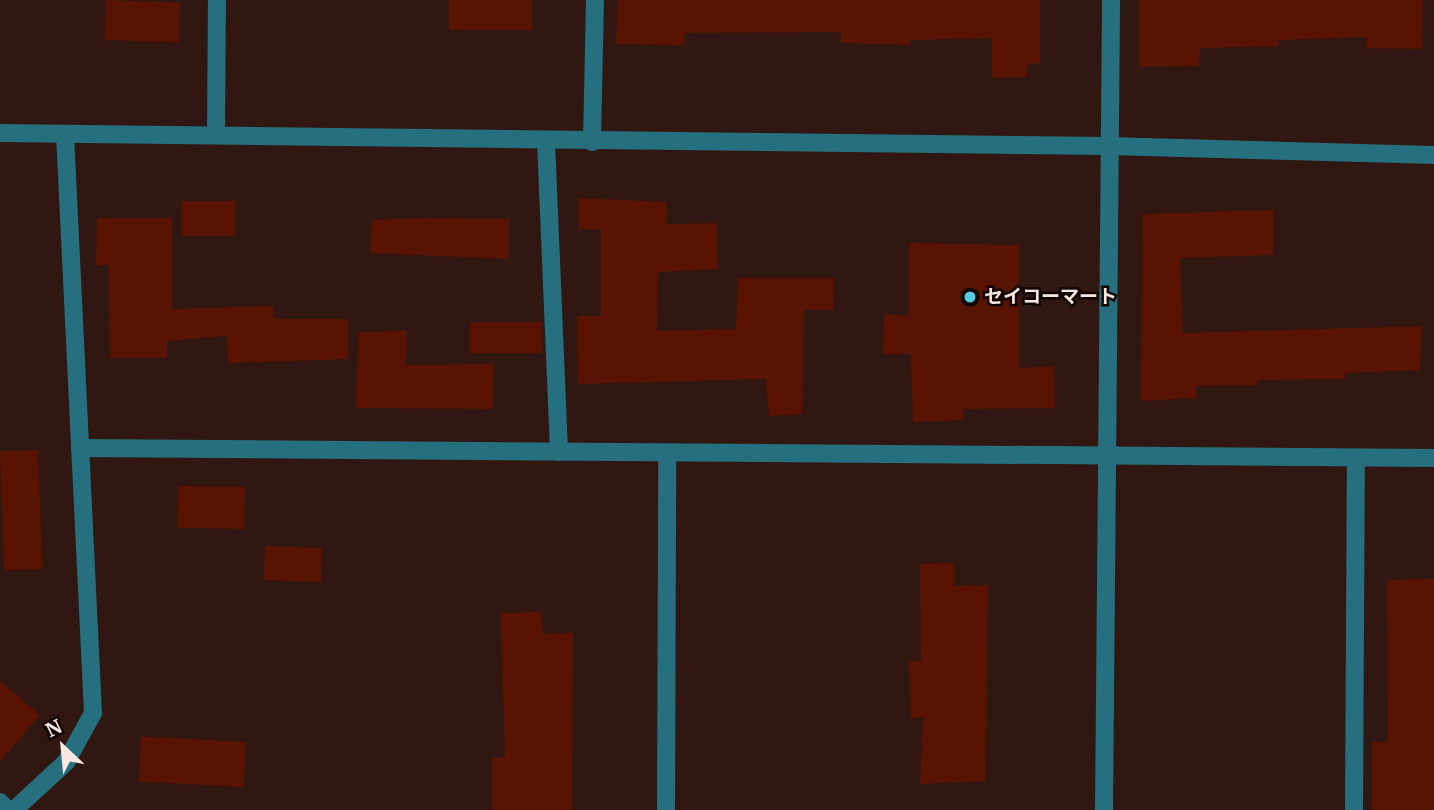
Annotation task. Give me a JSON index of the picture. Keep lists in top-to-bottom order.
{
  "places": ["セイコーマート"],
  "north": "top left"
}
